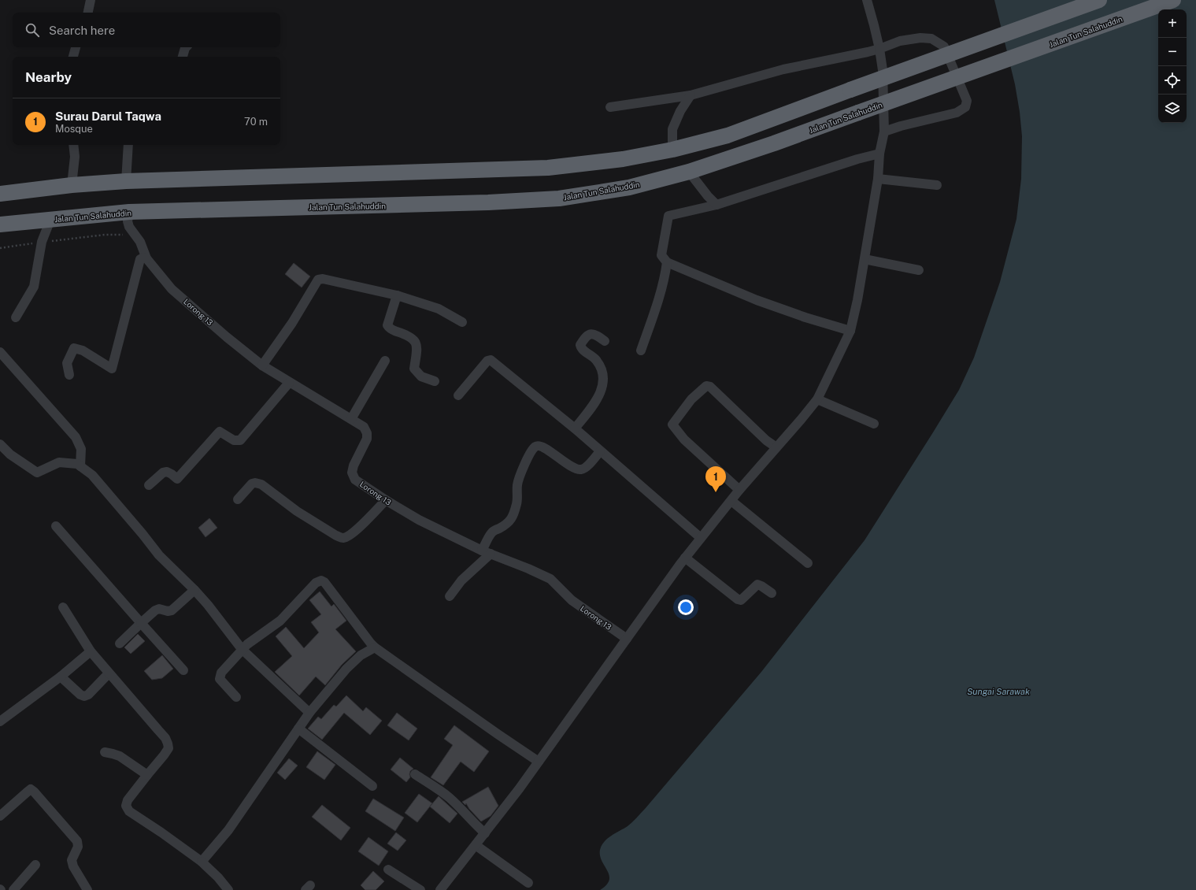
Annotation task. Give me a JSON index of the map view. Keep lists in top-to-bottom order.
{
  "streets": {
    "highway": ["Jalan Tun Salahuddin"],
    "street": ["Lorong 13"]
  },
  "crossings": [
    ["Jalan Tun Salahuddin", "Lorong 13"]
  ],
  "water": ["Sungai Sarawak"],
  "page": {
    "map_buttons": ["+", "−"],
    "search": "Search here",
    "heading": "Nearby",
    "list": [
      {
        "mark": "1",
        "name": "Surau Darul Taqwa",
        "note": "Mosque",
        "value": "70 m"
      }
    ],
    "pins": "1"
  }
}
